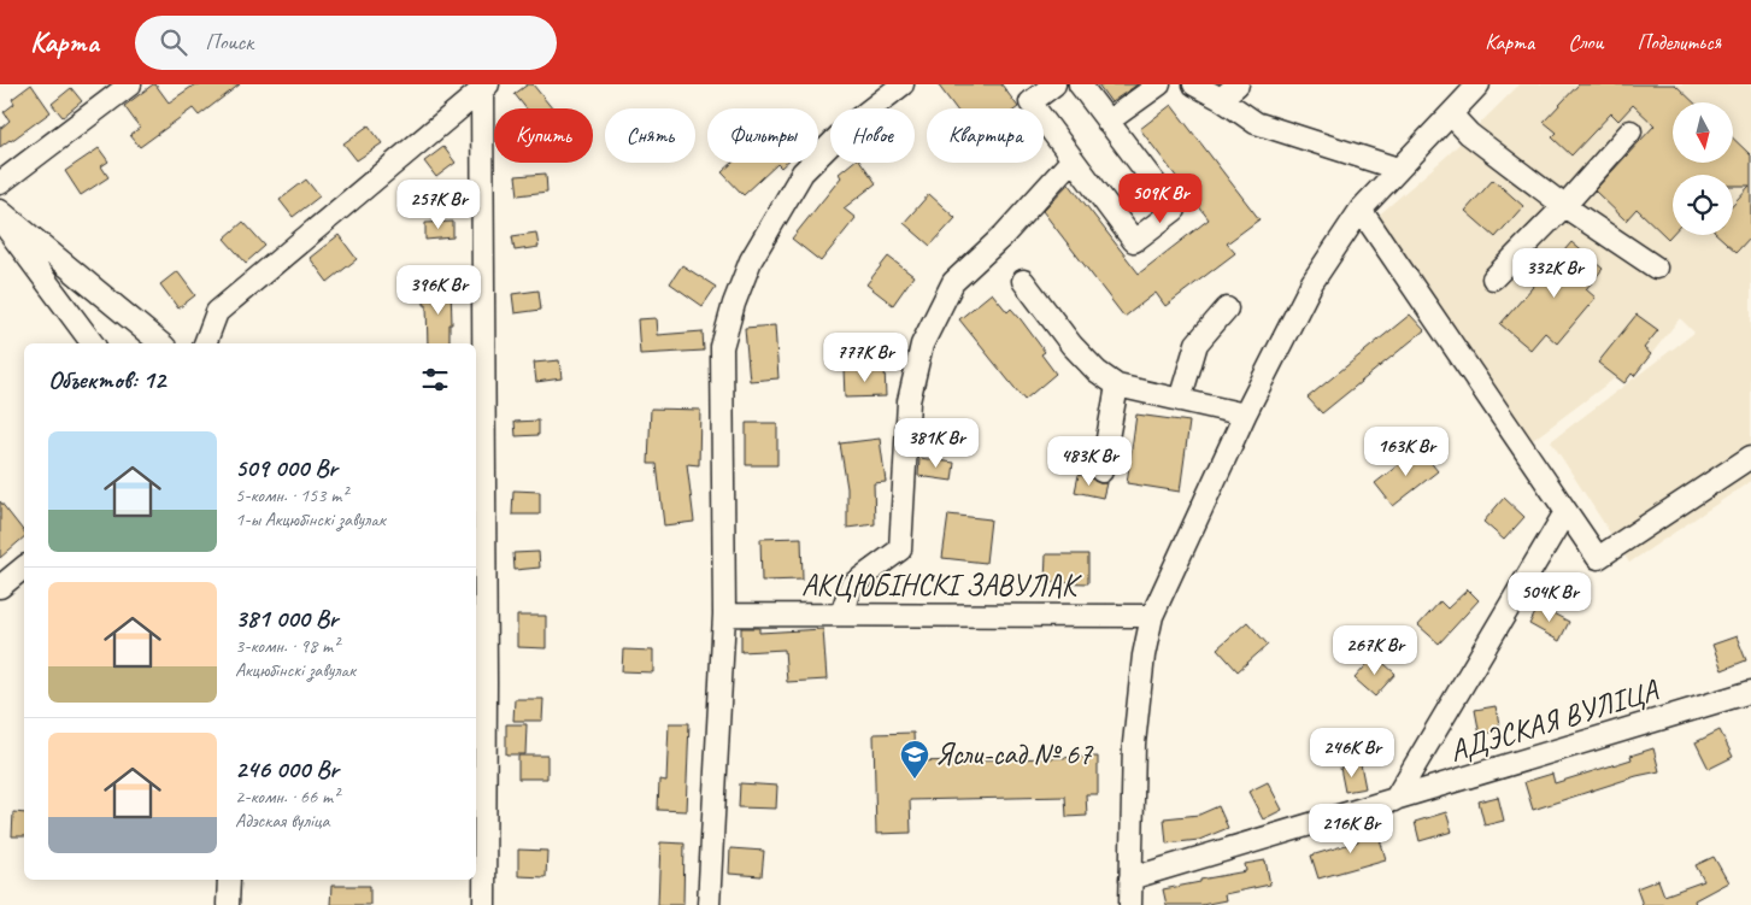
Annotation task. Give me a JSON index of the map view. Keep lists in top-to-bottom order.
{
  "streets": {
    "street": ["АКЦЮБІНСКІ ЗАВУЛАК", "АДЭСКАЯ ВУЛІЦА"]
  },
  "places": {
    "school or university": ["Ясли-сад № 67"]
  },
  "north": "bottom",
  "page": {
    "header": "Карта",
    "search": "Поиск",
    "nav": ["Карта", "Слои", "Поделиться"],
    "chip": [
      "Купить",
      "Снять",
      "Фильтры",
      "Новое",
      "Квартира"
    ],
    "price": [
      "509K Br",
      "257K Br",
      "332K Br",
      "396K Br",
      "777K Br",
      "381K Br",
      "163K Br",
      "483K Br",
      "504K Br",
      "267K Br",
      "246K Br",
      "216K Br"
    ],
    "heading": "Объектов: 12",
    "list": [
      {
        "name": "509 000 Br",
        "note": "5-комн. · 153 m² · 1-ы Акцюбінскі завулак"
      },
      {
        "name": "381 000 Br",
        "note": "3-комн. · 98 m² · Акцюбінскі завулак"
      },
      {
        "name": "246 000 Br",
        "note": "2-комн. · 66 m² · Адэская вуліца"
      }
    ]
  }
}
